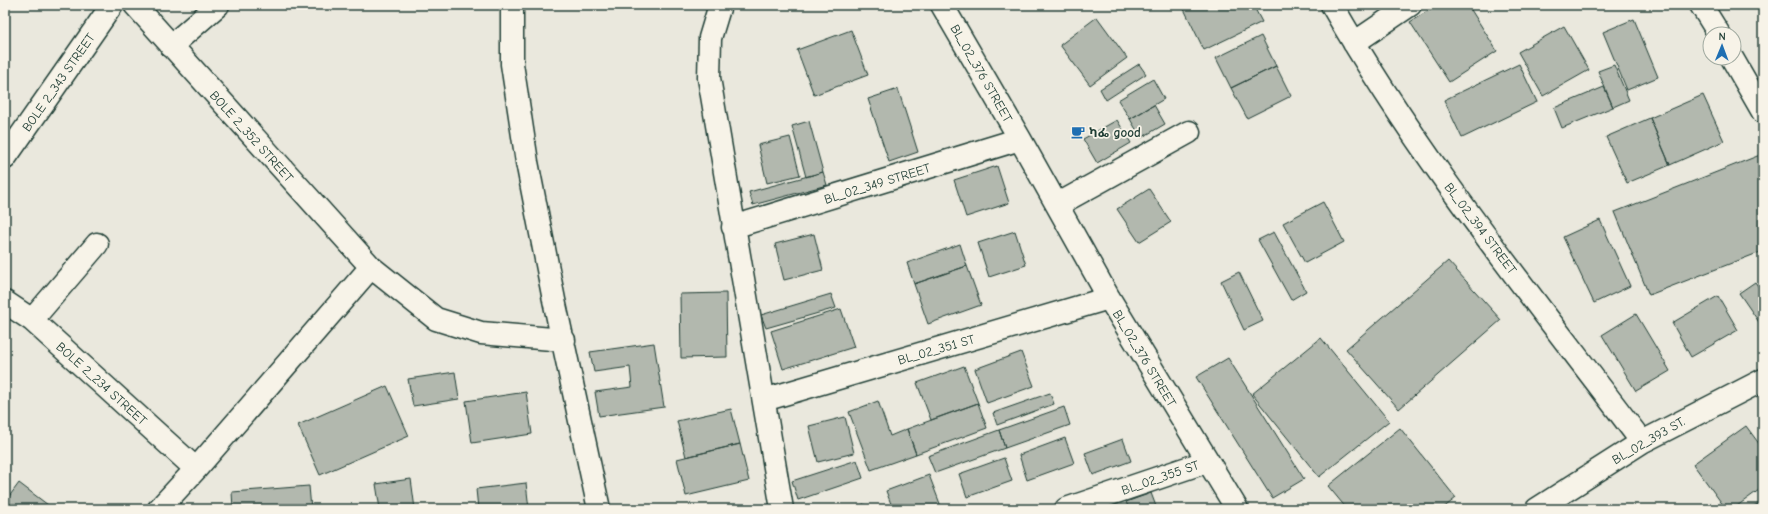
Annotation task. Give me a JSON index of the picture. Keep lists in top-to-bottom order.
{
  "streets": {
    "street": [
      "BL_02_376 STREET",
      "BOLE 2_343 STREET",
      "BOLE 2_352 STREET",
      "BL_02_349 STREET",
      "BL_02_394 STREET",
      "BL_02_351 ST",
      "BOLE 2_234 STREET",
      "BL_02_393 ST.",
      "BL_02_355 ST"
    ]
  },
  "crossings": [
    ["BL_02_376 STREET", "BL_02_349 STREET"],
    ["BL_02_376 STREET", "BL_02_351 ST"],
    ["BL_02_376 STREET", "BL_02_355 ST"],
    ["BL_02_394 STREET", "BL_02_393 ST."]
  ],
  "places": {
    "cafe": ["ካፌ good"]
  },
  "north": "top"
}
